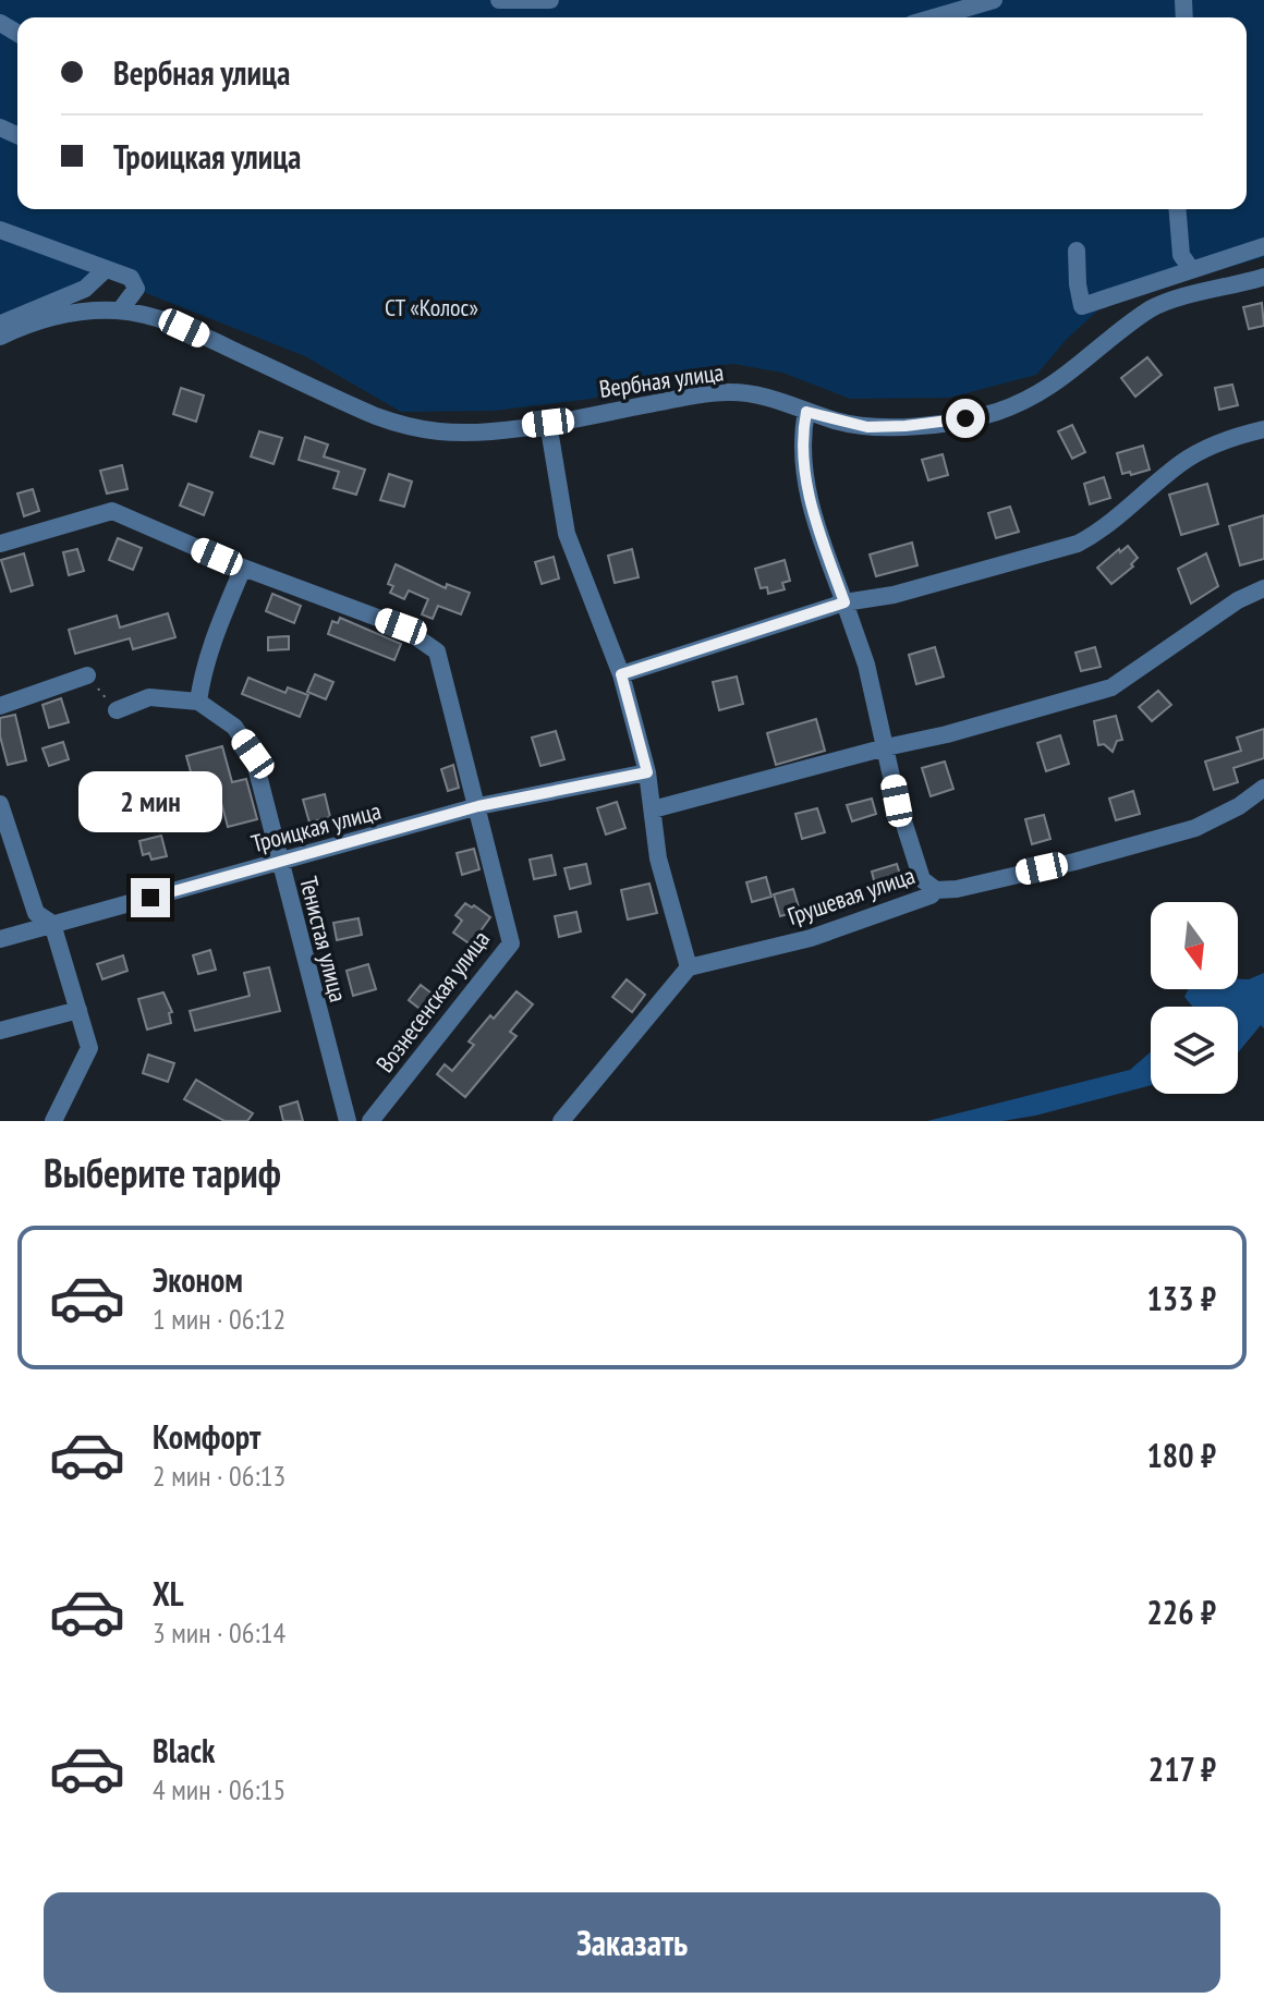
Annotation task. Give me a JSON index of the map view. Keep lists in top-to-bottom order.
{
  "streets": {
    "street": [
      "Вербная улица",
      "Троицкая улица",
      "Грушевая улица",
      "Тенистая улица",
      "Вознесенская улица"
    ]
  },
  "crossings": [
    ["Троицкая улица", "Тенистая улица"],
    ["Троицкая улица", "Вознесенская улица"]
  ],
  "parks": ["СТ «Колос»"],
  "north": "bottom",
  "page": {
    "banner": ["Вербная улица", "Троицкая улица"],
    "bubble": "2 мин",
    "heading": "Выберите тариф",
    "list": [
      {
        "name": "Эконом",
        "note": "1 мин · 06:12",
        "value": "133 ₽"
      },
      {
        "name": "Комфорт",
        "note": "2 мин · 06:13",
        "value": "180 ₽"
      },
      {
        "name": "XL",
        "note": "3 мин · 06:14",
        "value": "226 ₽"
      },
      {
        "name": "Black",
        "note": "4 мин · 06:15",
        "value": "217 ₽"
      }
    ],
    "buttons": "Заказать"
  }
}
